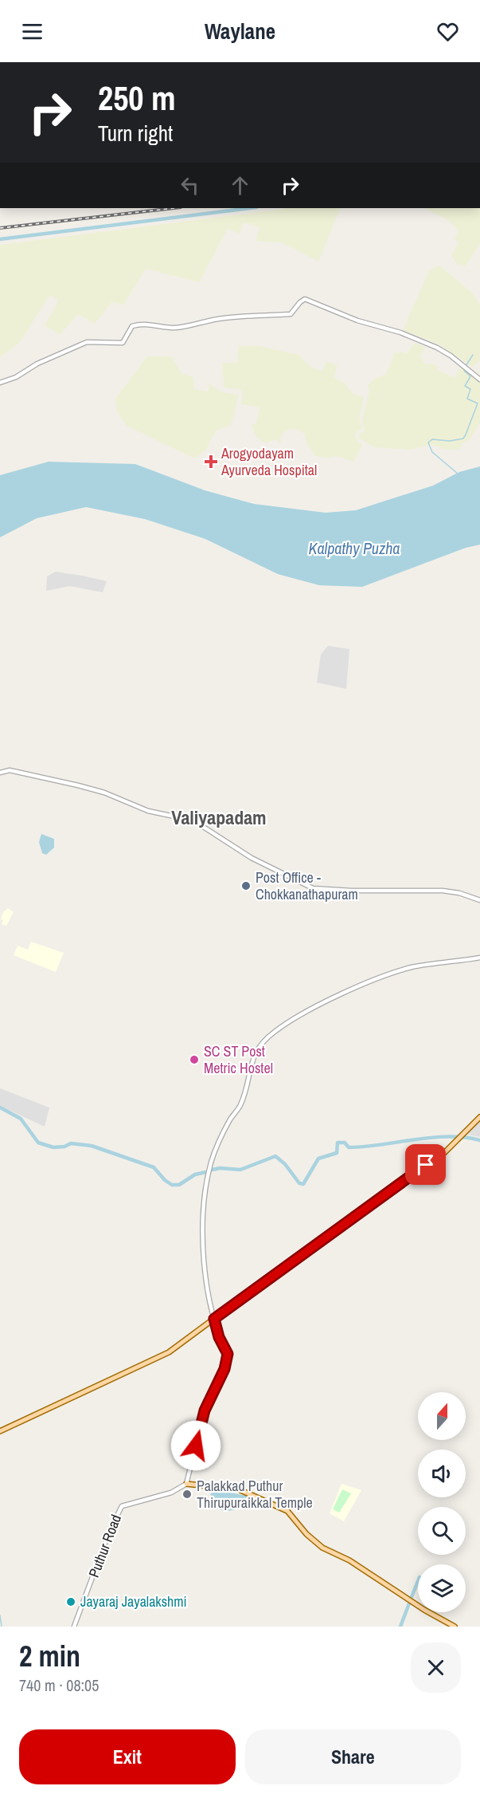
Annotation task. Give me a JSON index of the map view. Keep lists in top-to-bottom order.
{
  "streets": {
    "street": ["Puthur Road"]
  },
  "districts": ["Valiyapadam"],
  "water": ["Kalpathy Puzha"],
  "places": {
    "health": ["Arogyodayam Ayurveda Hospital"],
    "other": [
      "Post Office - Chokkanathapuram",
      "SC ST Post Metric Hostel",
      "Palakkad Puthur Thirupuraikkal Temple",
      "Jayaraj Jayalakshmi"
    ]
  },
  "north": "top",
  "page": {
    "header": "Waylane",
    "turn": ["250 m", "Turn right"],
    "heading": ["2 min", "740 m · 08:05"],
    "buttons": ["Exit", "Share"]
  }
}
